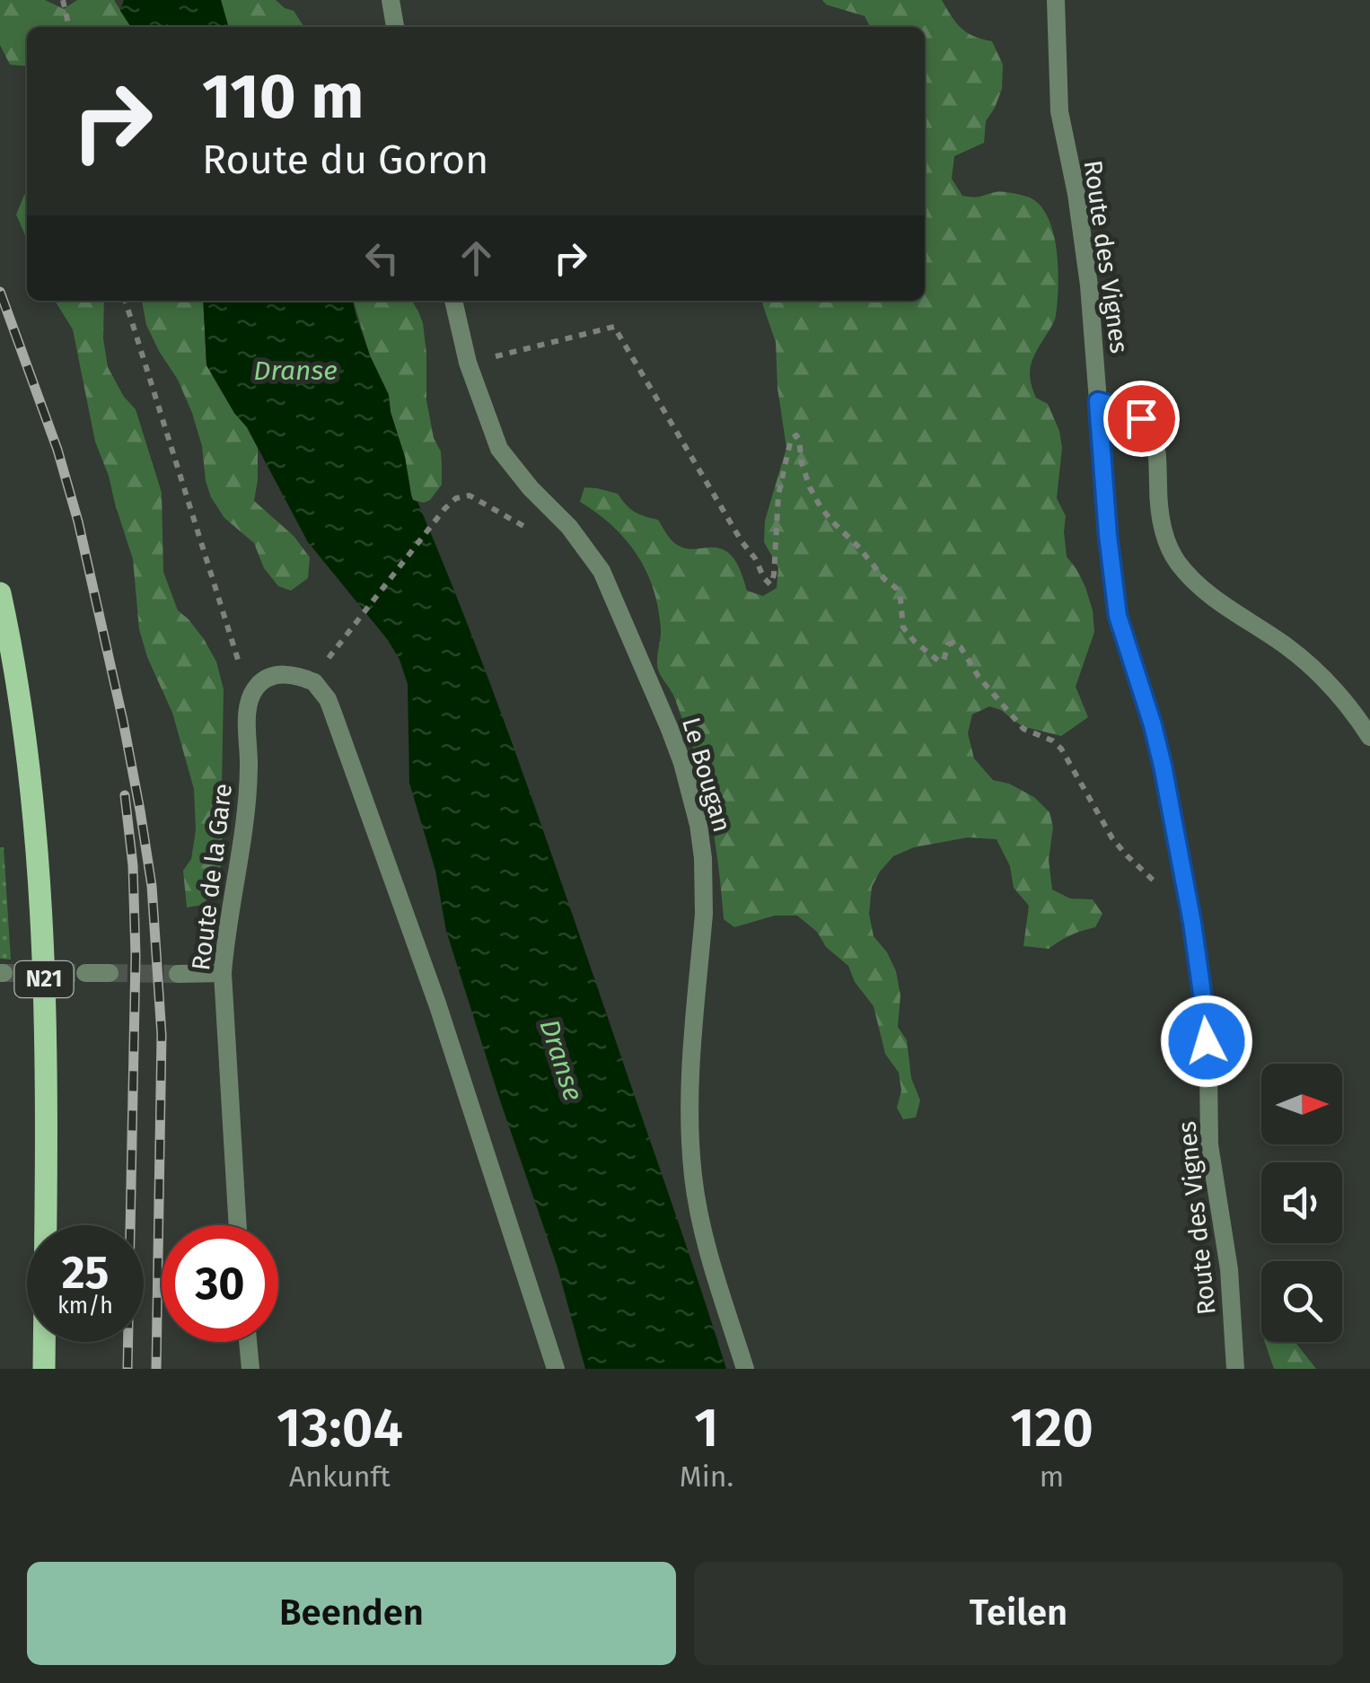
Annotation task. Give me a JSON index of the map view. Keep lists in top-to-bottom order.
{
  "streets": {
    "main road": ["N21"],
    "street": ["Route des Vignes", "Le Bougan", "Route de la Gare"]
  },
  "water": ["Dranse"],
  "north": "right",
  "page": {
    "turn": ["110 m", "Route du Goron"],
    "speed": "25 km/h",
    "limit": "30",
    "eta": [
      "13:04",
      "Ankunft",
      "1",
      "Min.",
      "120",
      "m"
    ],
    "buttons": ["Beenden", "Teilen"]
  }
}
